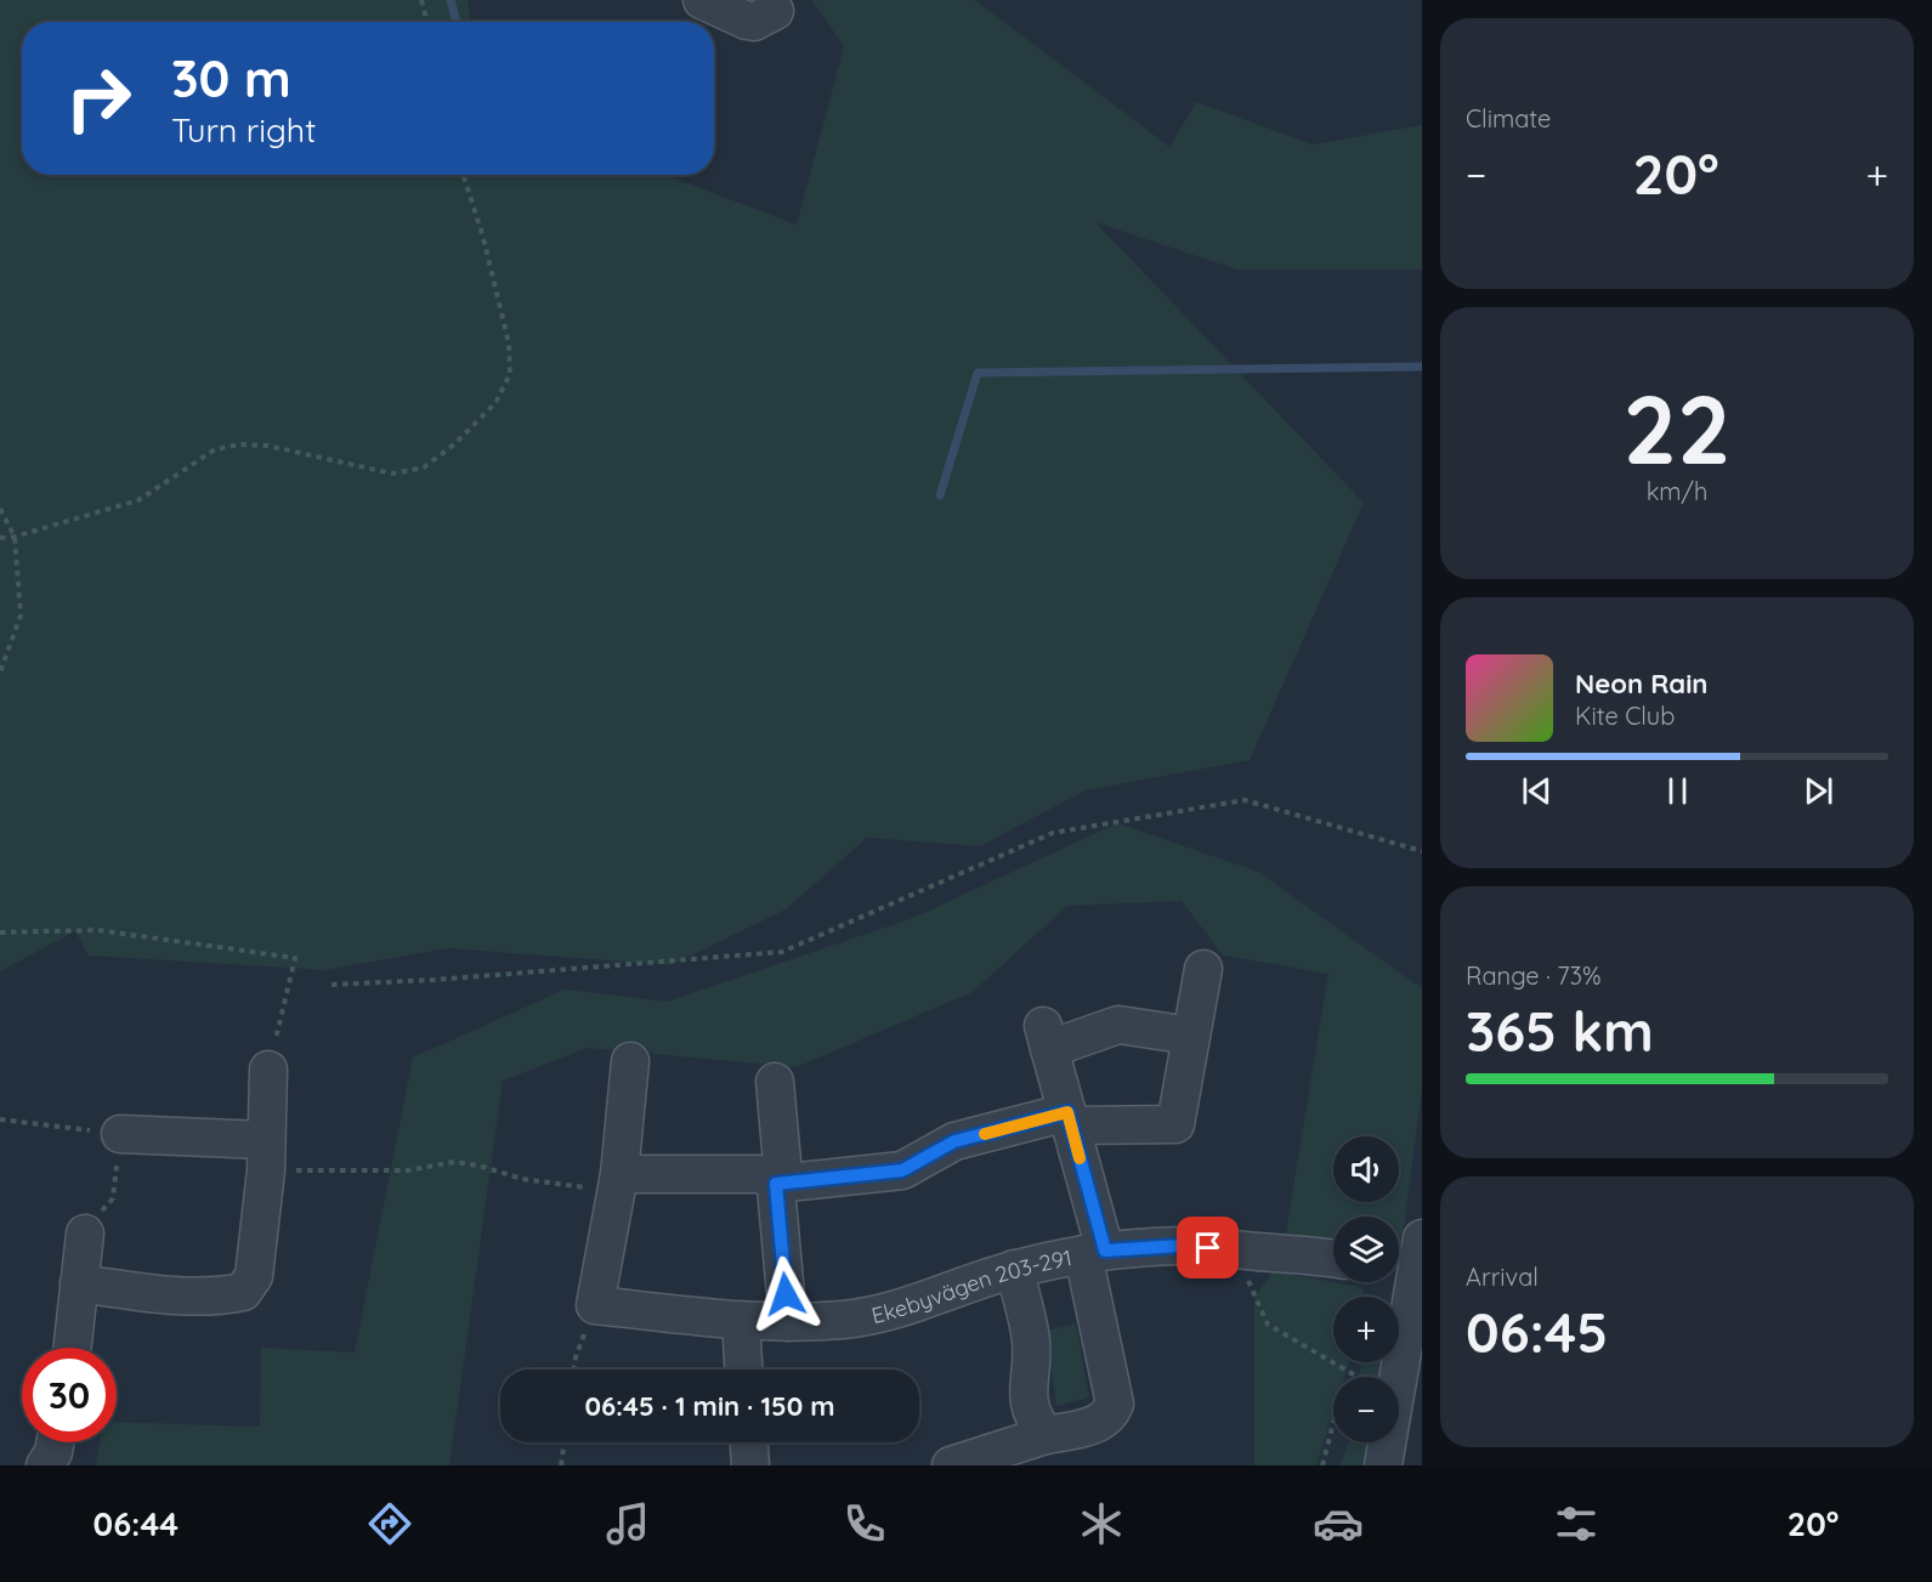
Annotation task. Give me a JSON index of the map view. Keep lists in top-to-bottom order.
{
  "streets": {
    "street": ["Ekebyvägen 203-291"]
  },
  "page": {
    "tile": [
      "Climate",
      ["22", "km/h"],
      ["Range · 73%", "365 km"],
      ["Arrival", "06:45"]
    ],
    "turn": ["30 m", "Turn right"],
    "heat": ["−", "20°", "+"],
    "song": ["Neon Rain", "Kite Club"],
    "map_buttons": ["+", "−"],
    "limit": "30",
    "trip": "06:45 · 1 min · 150 m",
    "tabs": ["06:44", "20°"]
  }
}
